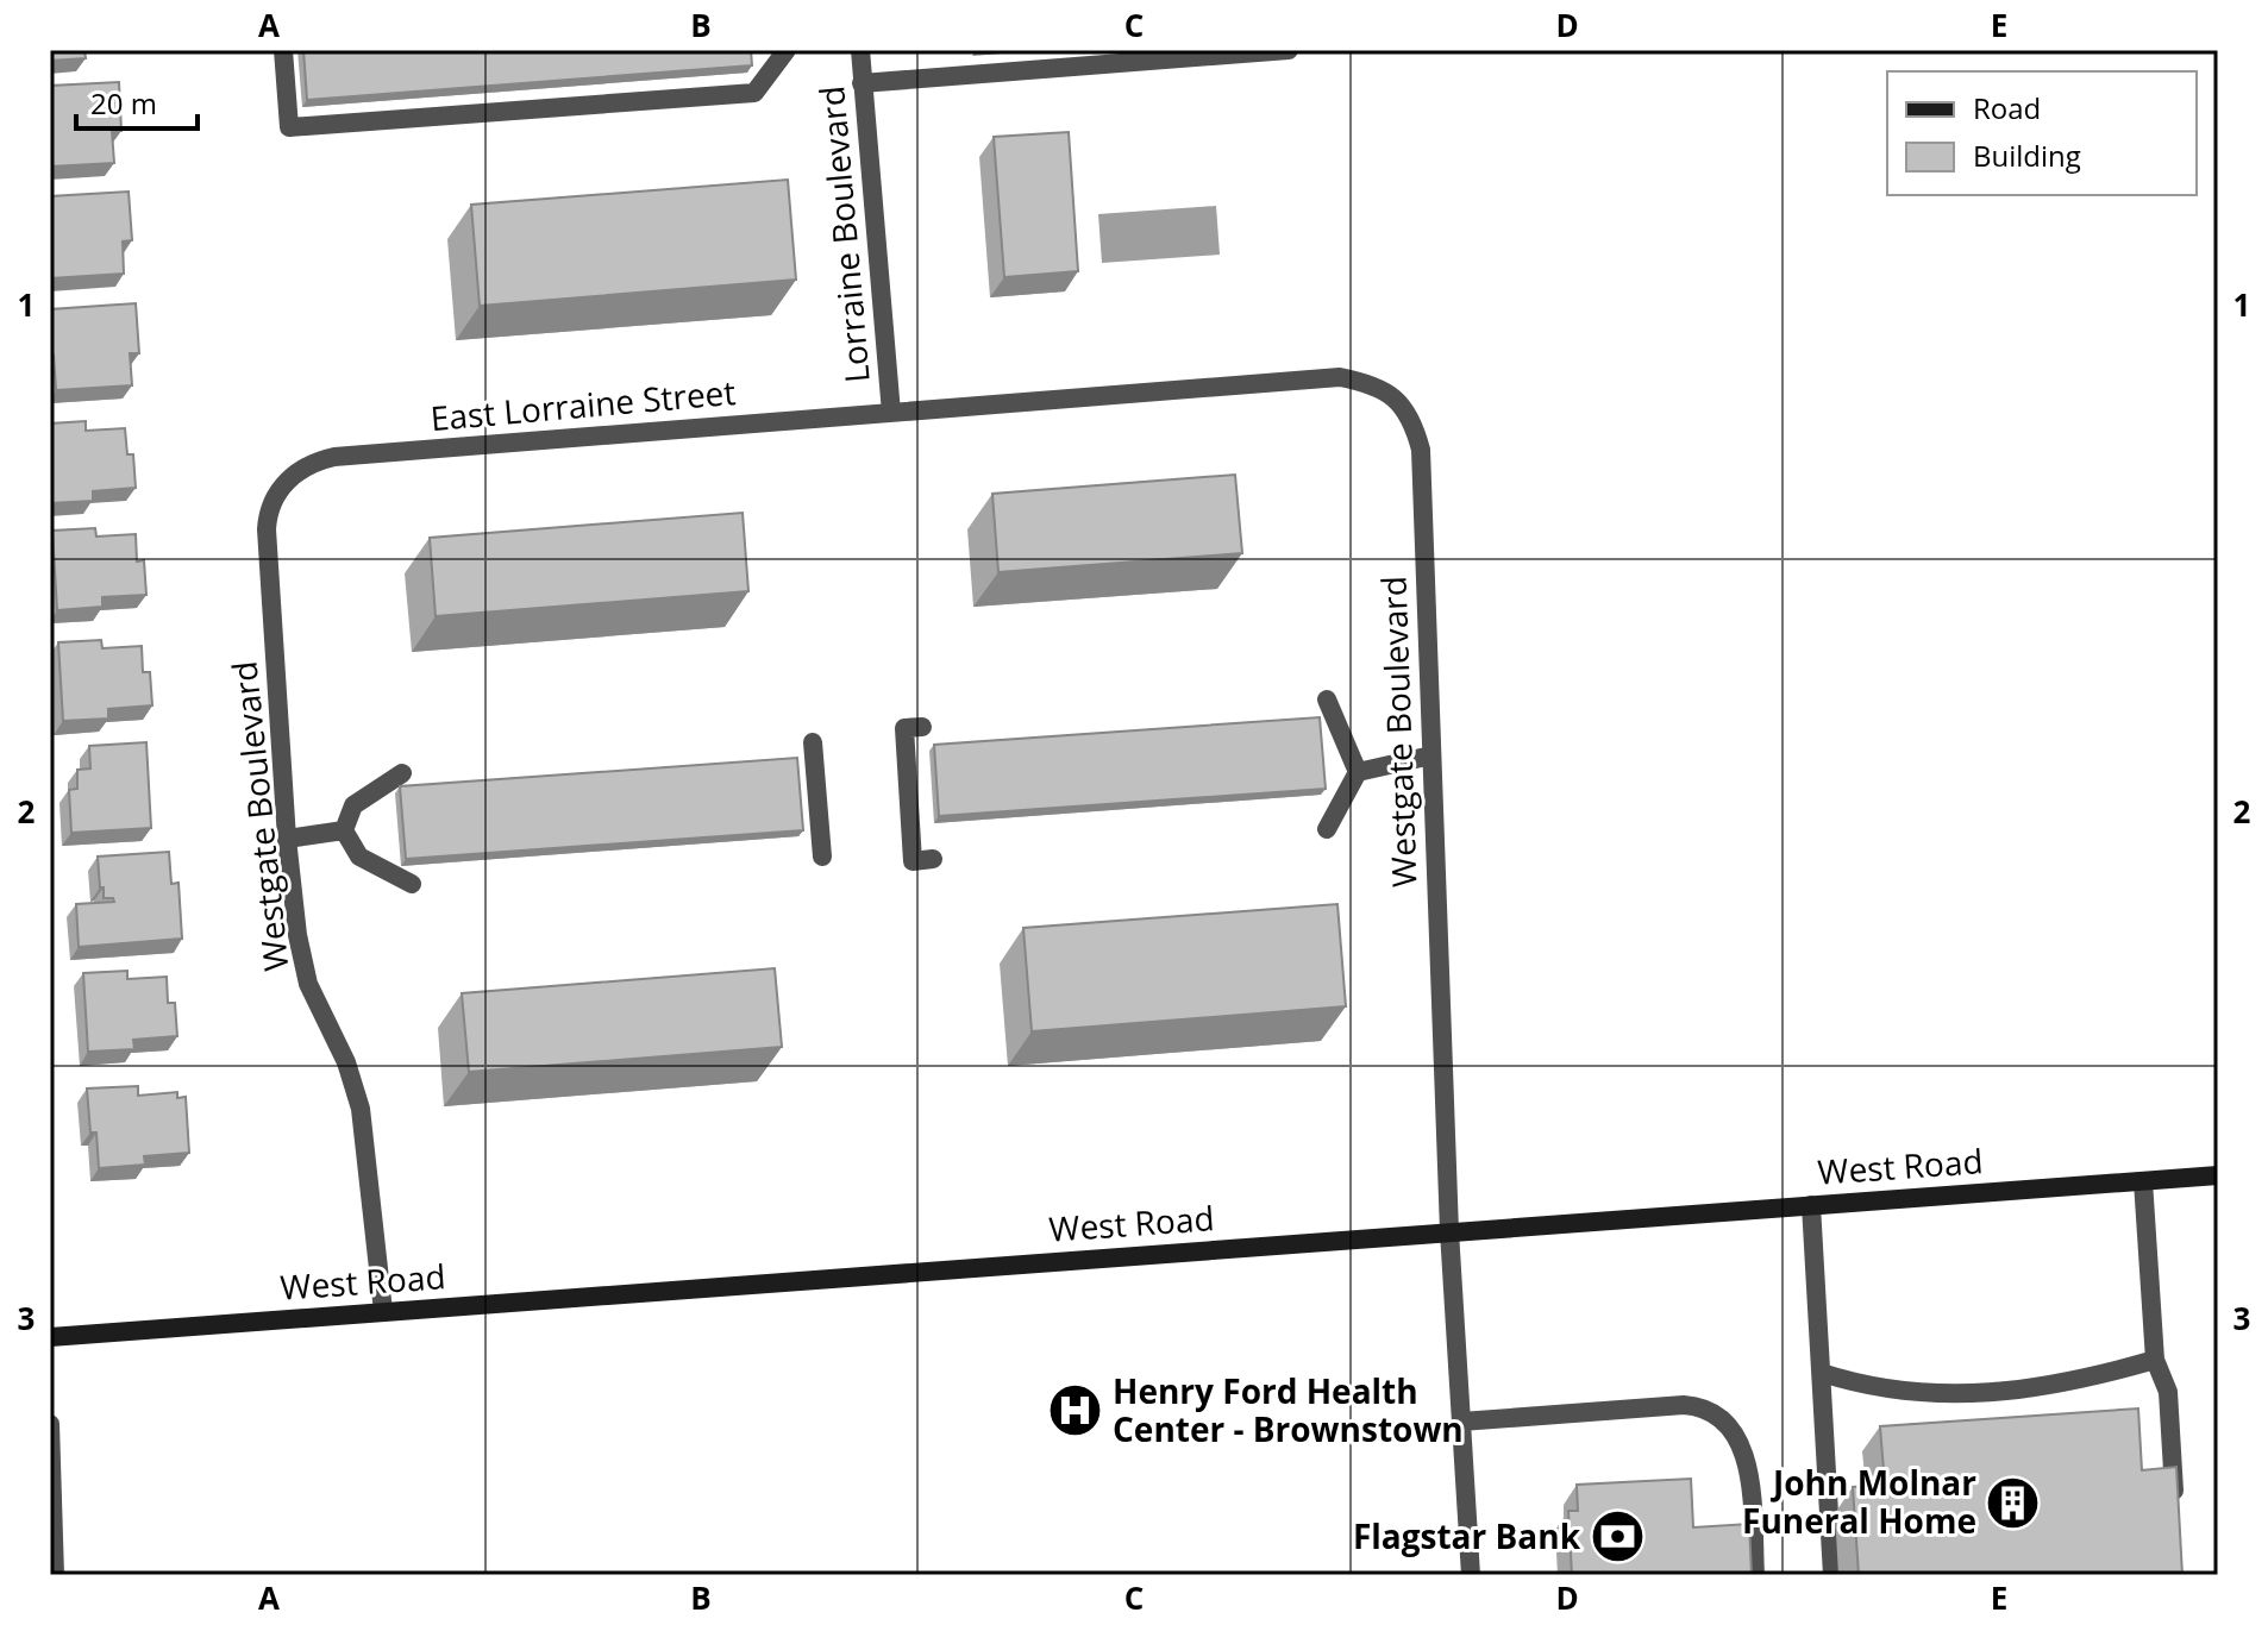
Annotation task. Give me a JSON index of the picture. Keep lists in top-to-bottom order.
{
  "streets": {
    "main road": ["West Road"],
    "street": ["Lorraine Boulevard", "East Lorraine Street", "Westgate Boulevard"]
  },
  "crossings": [
    ["Lorraine Boulevard", "East Lorraine Street"],
    ["Lorraine Boulevard", "Westgate Boulevard"],
    ["East Lorraine Street", "Westgate Boulevard"],
    ["Westgate Boulevard", "West Road"]
  ],
  "places": {
    "hospital": ["Henry Ford Health Center - Brownstown"],
    "building": ["John Molnar Funeral Home"],
    "bank": ["Flagstar Bank"]
  },
  "legend": ["Road", "Building"],
  "scale_bar": "20 m",
  "grid": {
    "columns": [
      "A",
      "B",
      "C",
      "D",
      "E"
    ],
    "rows": ["1", "2", "3"]
  }
}
